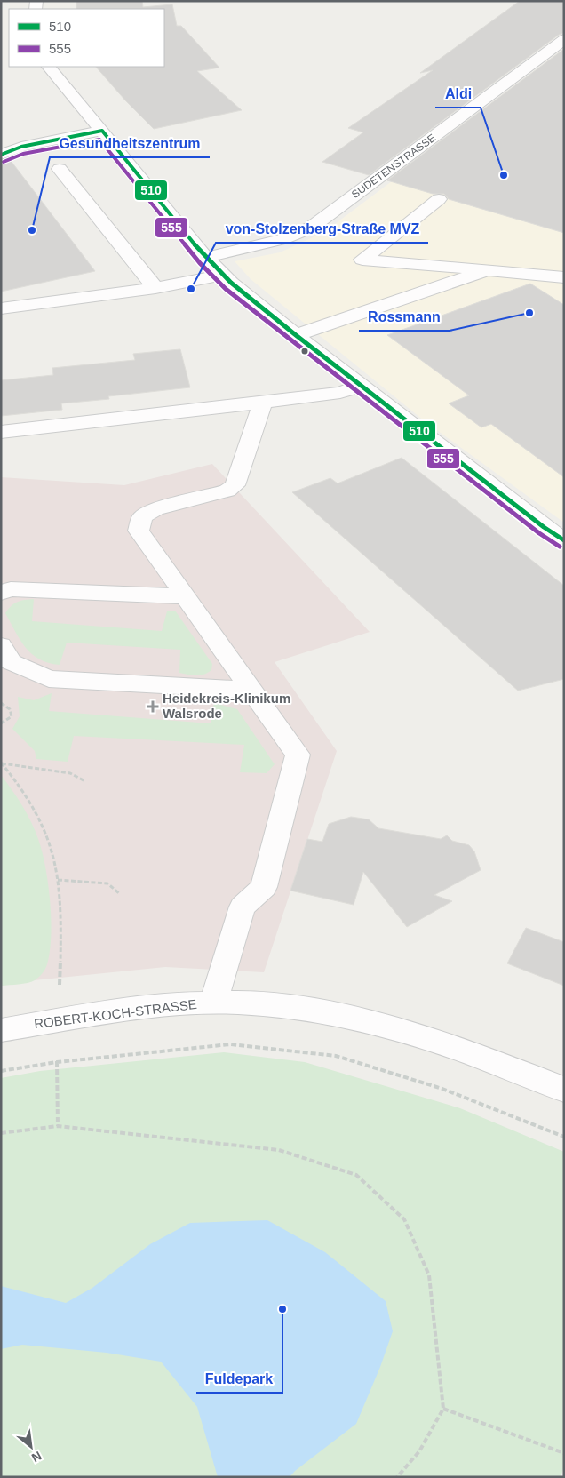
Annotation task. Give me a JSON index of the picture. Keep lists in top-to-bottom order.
{
  "streets": {
    "street": ["SUDETENSTRASSE", "ROBERT-KOCH-STRASSE"]
  },
  "places": {
    "other": [
      "Aldi",
      "Gesundheitszentrum",
      "von-Stolzenberg-Straße MVZ",
      "Rossmann",
      "Fuldepark"
    ],
    "health": ["Heidekreis-Klinikum Walsrode"]
  },
  "lines": ["transit line 510", "transit line 555"],
  "legend": ["510", "555"],
  "north": "bottom right"
}
